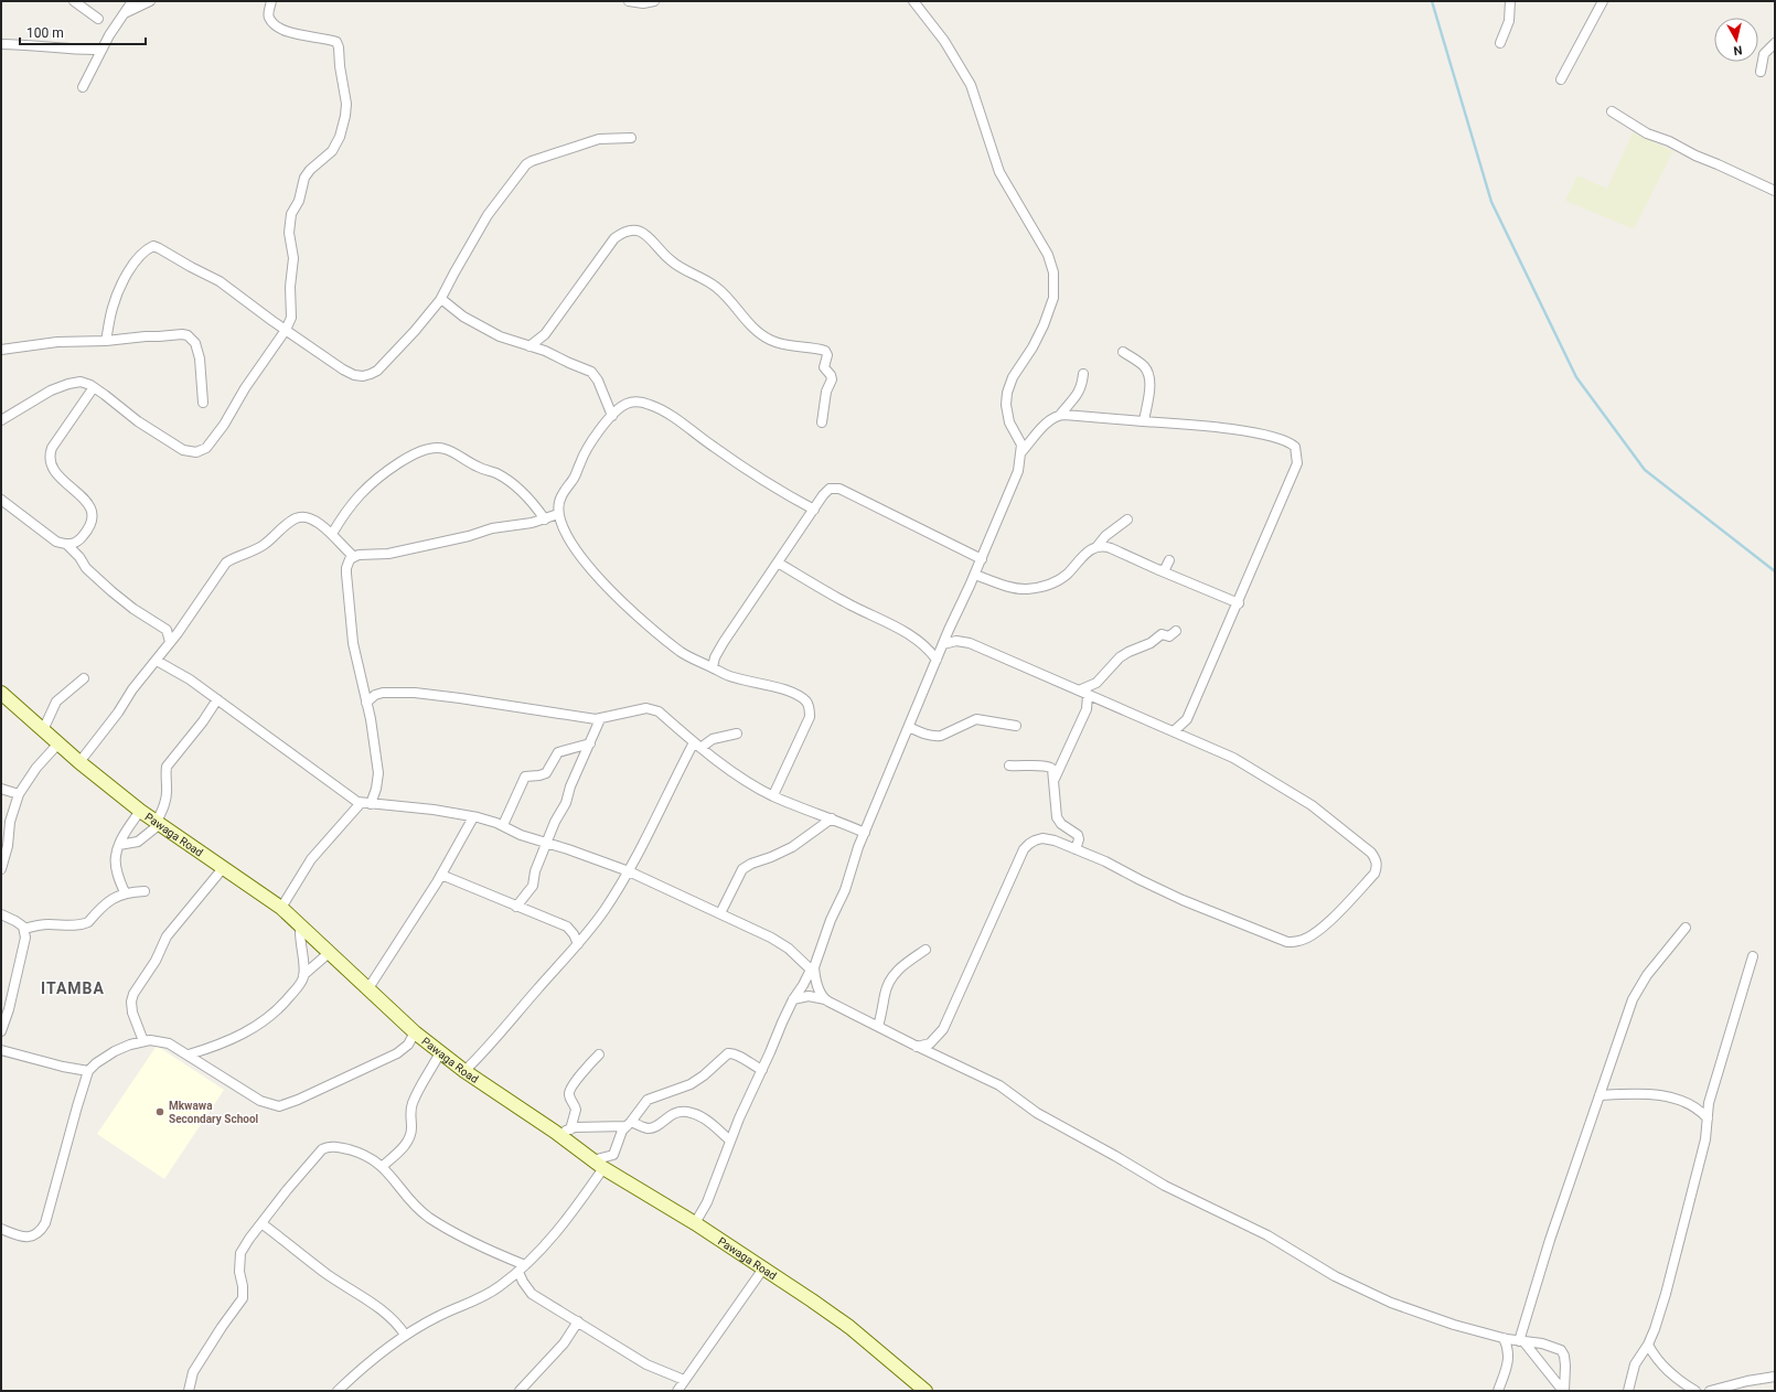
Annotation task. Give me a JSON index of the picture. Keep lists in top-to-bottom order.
{
  "streets": {
    "main road": ["Pawaga Road"]
  },
  "districts": ["ITAMBA"],
  "places": ["Mkwawa Secondary School"],
  "scale_bar": "100 m",
  "north": "bottom"
}
